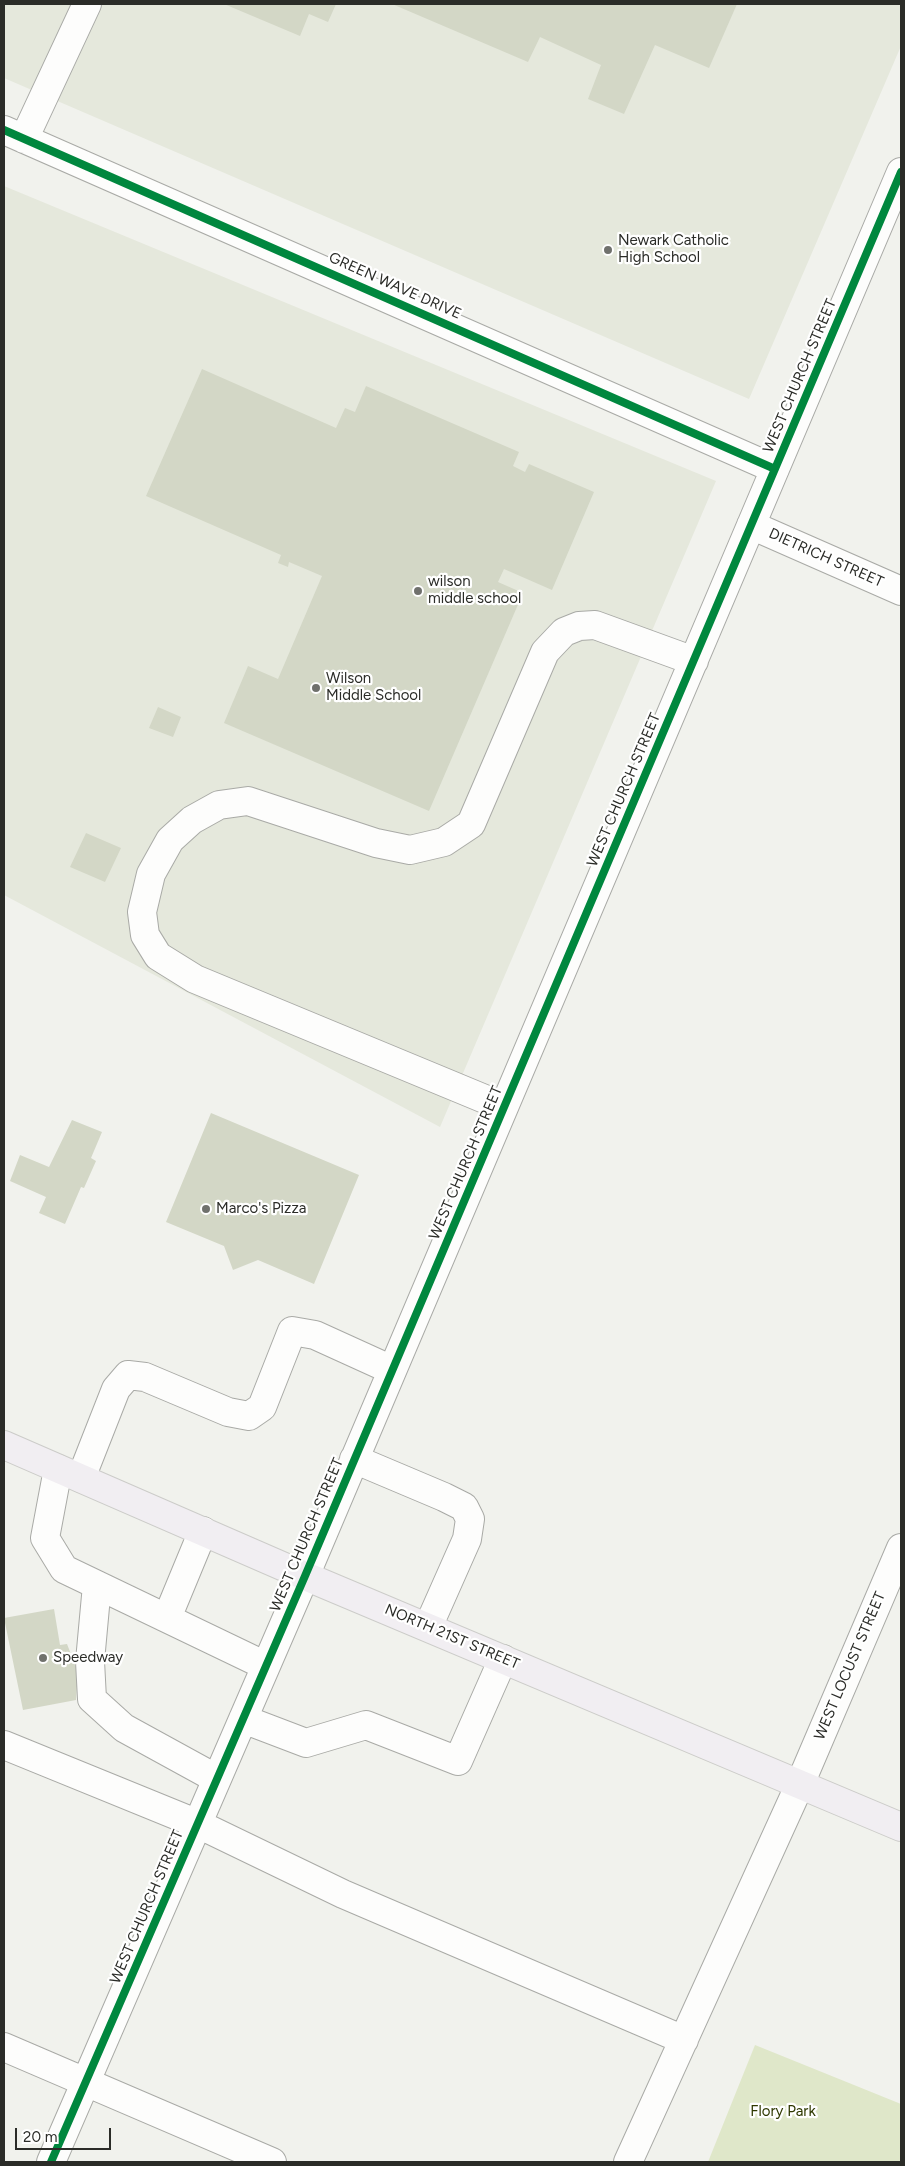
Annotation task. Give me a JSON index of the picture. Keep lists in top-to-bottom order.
{
  "streets": {
    "main road": ["NORTH 21ST STREET"],
    "street": [
      "GREEN WAVE DRIVE",
      "WEST CHURCH STREET",
      "DIETRICH STREET",
      "WEST LOCUST STREET"
    ]
  },
  "crossings": [
    ["GREEN WAVE DRIVE", "WEST CHURCH STREET"],
    ["WEST CHURCH STREET", "DIETRICH STREET"],
    ["WEST CHURCH STREET", "NORTH 21ST STREET"],
    ["NORTH 21ST STREET", "WEST LOCUST STREET"]
  ],
  "parks": ["Flory Park"],
  "places": [
    "Newark Catholic High School",
    "wilson middle school",
    "Wilson Middle School",
    "Marco's Pizza",
    "Speedway"
  ],
  "scale_bar": "20 m"
}
